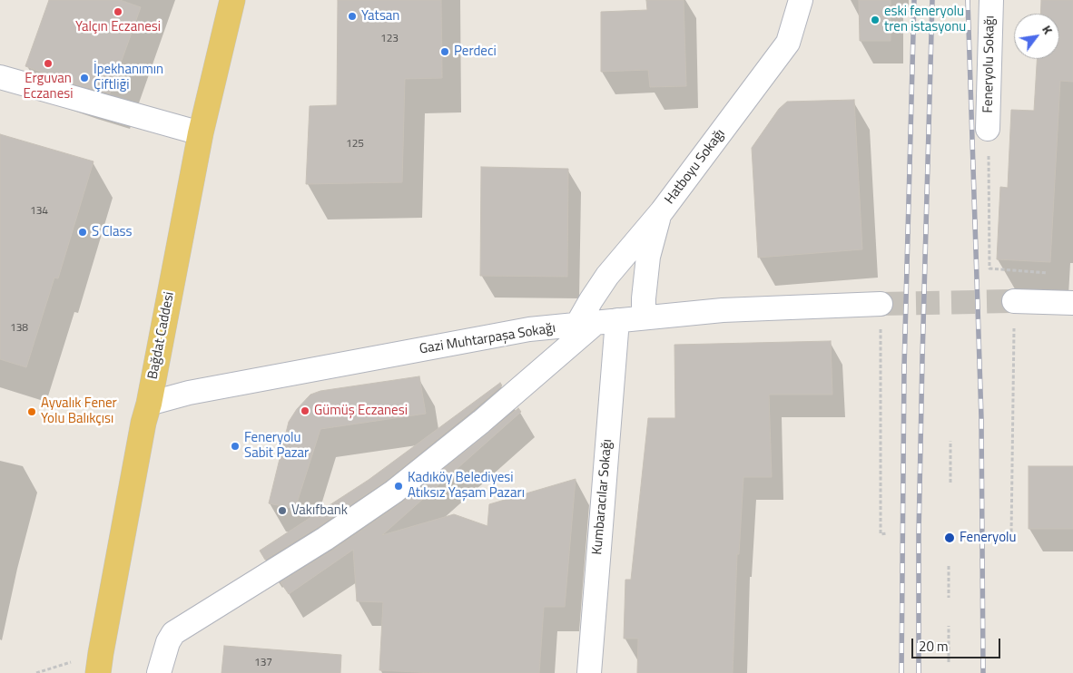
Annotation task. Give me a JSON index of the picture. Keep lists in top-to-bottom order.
{
  "streets": {
    "main road": ["Bağdat Caddesi"],
    "street": [
      "Feneryolu Sokağı",
      "Hatboyu Sokağı",
      "Gazi Muhtarpaşa Sokağı",
      "Kumbaracılar Sokağı"
    ]
  },
  "crossings": [
    ["Hatboyu Sokağı", "Gazi Muhtarpaşa Sokağı"],
    ["Hatboyu Sokağı", "Kumbaracılar Sokağı"],
    ["Bağdat Caddesi", "Gazi Muhtarpaşa Sokağı"],
    ["Gazi Muhtarpaşa Sokağı", "Kumbaracılar Sokağı"]
  ],
  "places": [
    "Yalçın Eczanesi",
    "Yatsan",
    "eski feneryolu tren istasyonu",
    "Perdeci",
    "Erguvan Eczanesi",
    "İpekhanımın Çiftliği",
    "S Class",
    "Gümüş Eczanesi",
    "Ayvalık Fener Yolu Balıkçısı",
    "Feneryolu Sabit Pazar",
    "Kadıköy Belediyesi Atıksız Yaşam Pazarı",
    "Vakıfbank",
    "Feneryolu"
  ],
  "house_numbers": [
    "123",
    "125",
    "134",
    "138",
    "137"
  ],
  "scale_bar": "20 m",
  "north": "top right"
}
